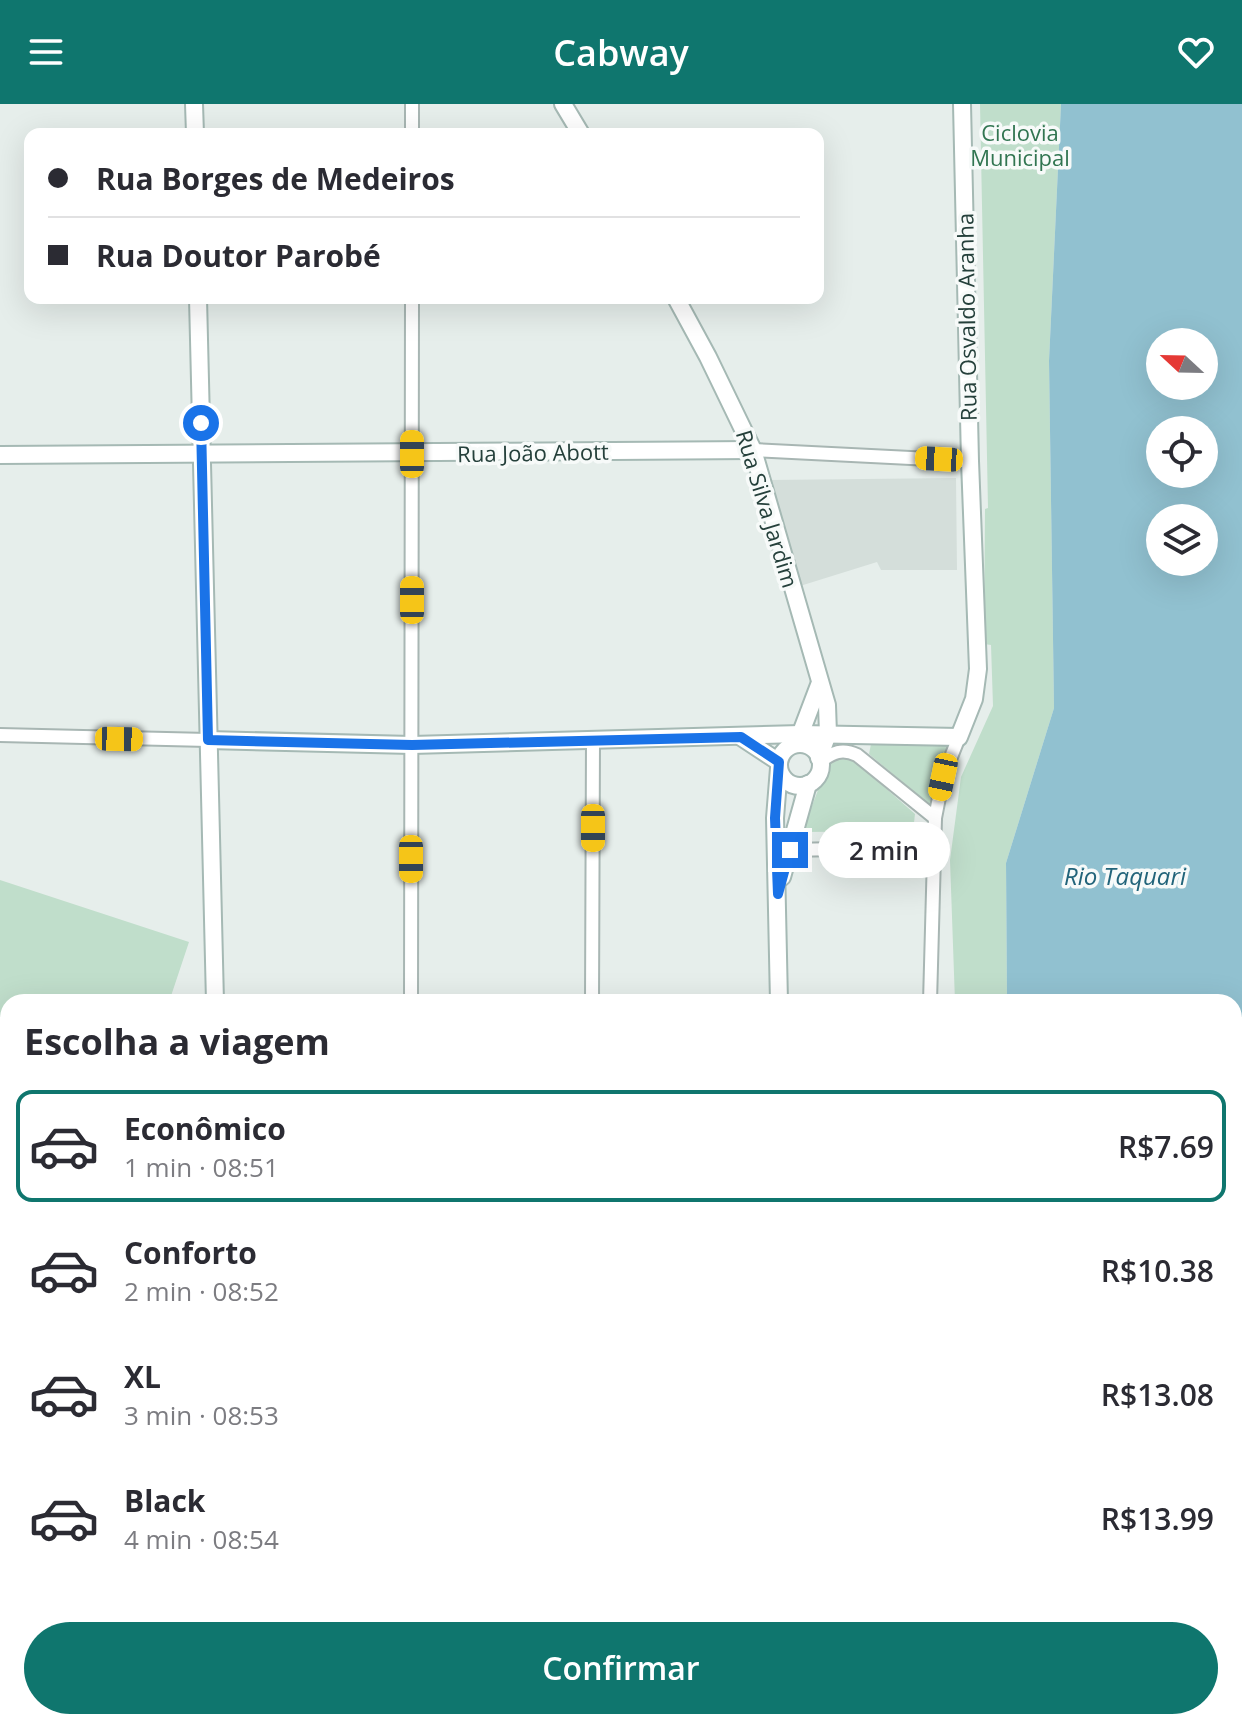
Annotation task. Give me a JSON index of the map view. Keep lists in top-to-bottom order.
{
  "streets": {
    "main road": ["Rua Osvaldo Aranha", "Rua João Abott", "Rua Silva Jardim"]
  },
  "crossings": [
    ["Rua Osvaldo Aranha", "Rua João Abott"],
    ["Rua João Abott", "Rua Silva Jardim"]
  ],
  "water": ["Rio Taquari"],
  "parks": ["Ciclovia Municipal"],
  "north": "left",
  "page": {
    "header": "Cabway",
    "banner": ["Rua Borges de Medeiros", "Rua Doutor Parobé"],
    "bubble": "2 min",
    "heading": "Escolha a viagem",
    "list": [
      {
        "name": "Econômico",
        "note": "1 min · 08:51",
        "value": "R$7.69"
      },
      {
        "name": "Conforto",
        "note": "2 min · 08:52",
        "value": "R$10.38"
      },
      {
        "name": "XL",
        "note": "3 min · 08:53",
        "value": "R$13.08"
      },
      {
        "name": "Black",
        "note": "4 min · 08:54",
        "value": "R$13.99"
      }
    ],
    "buttons": "Confirmar"
  }
}
